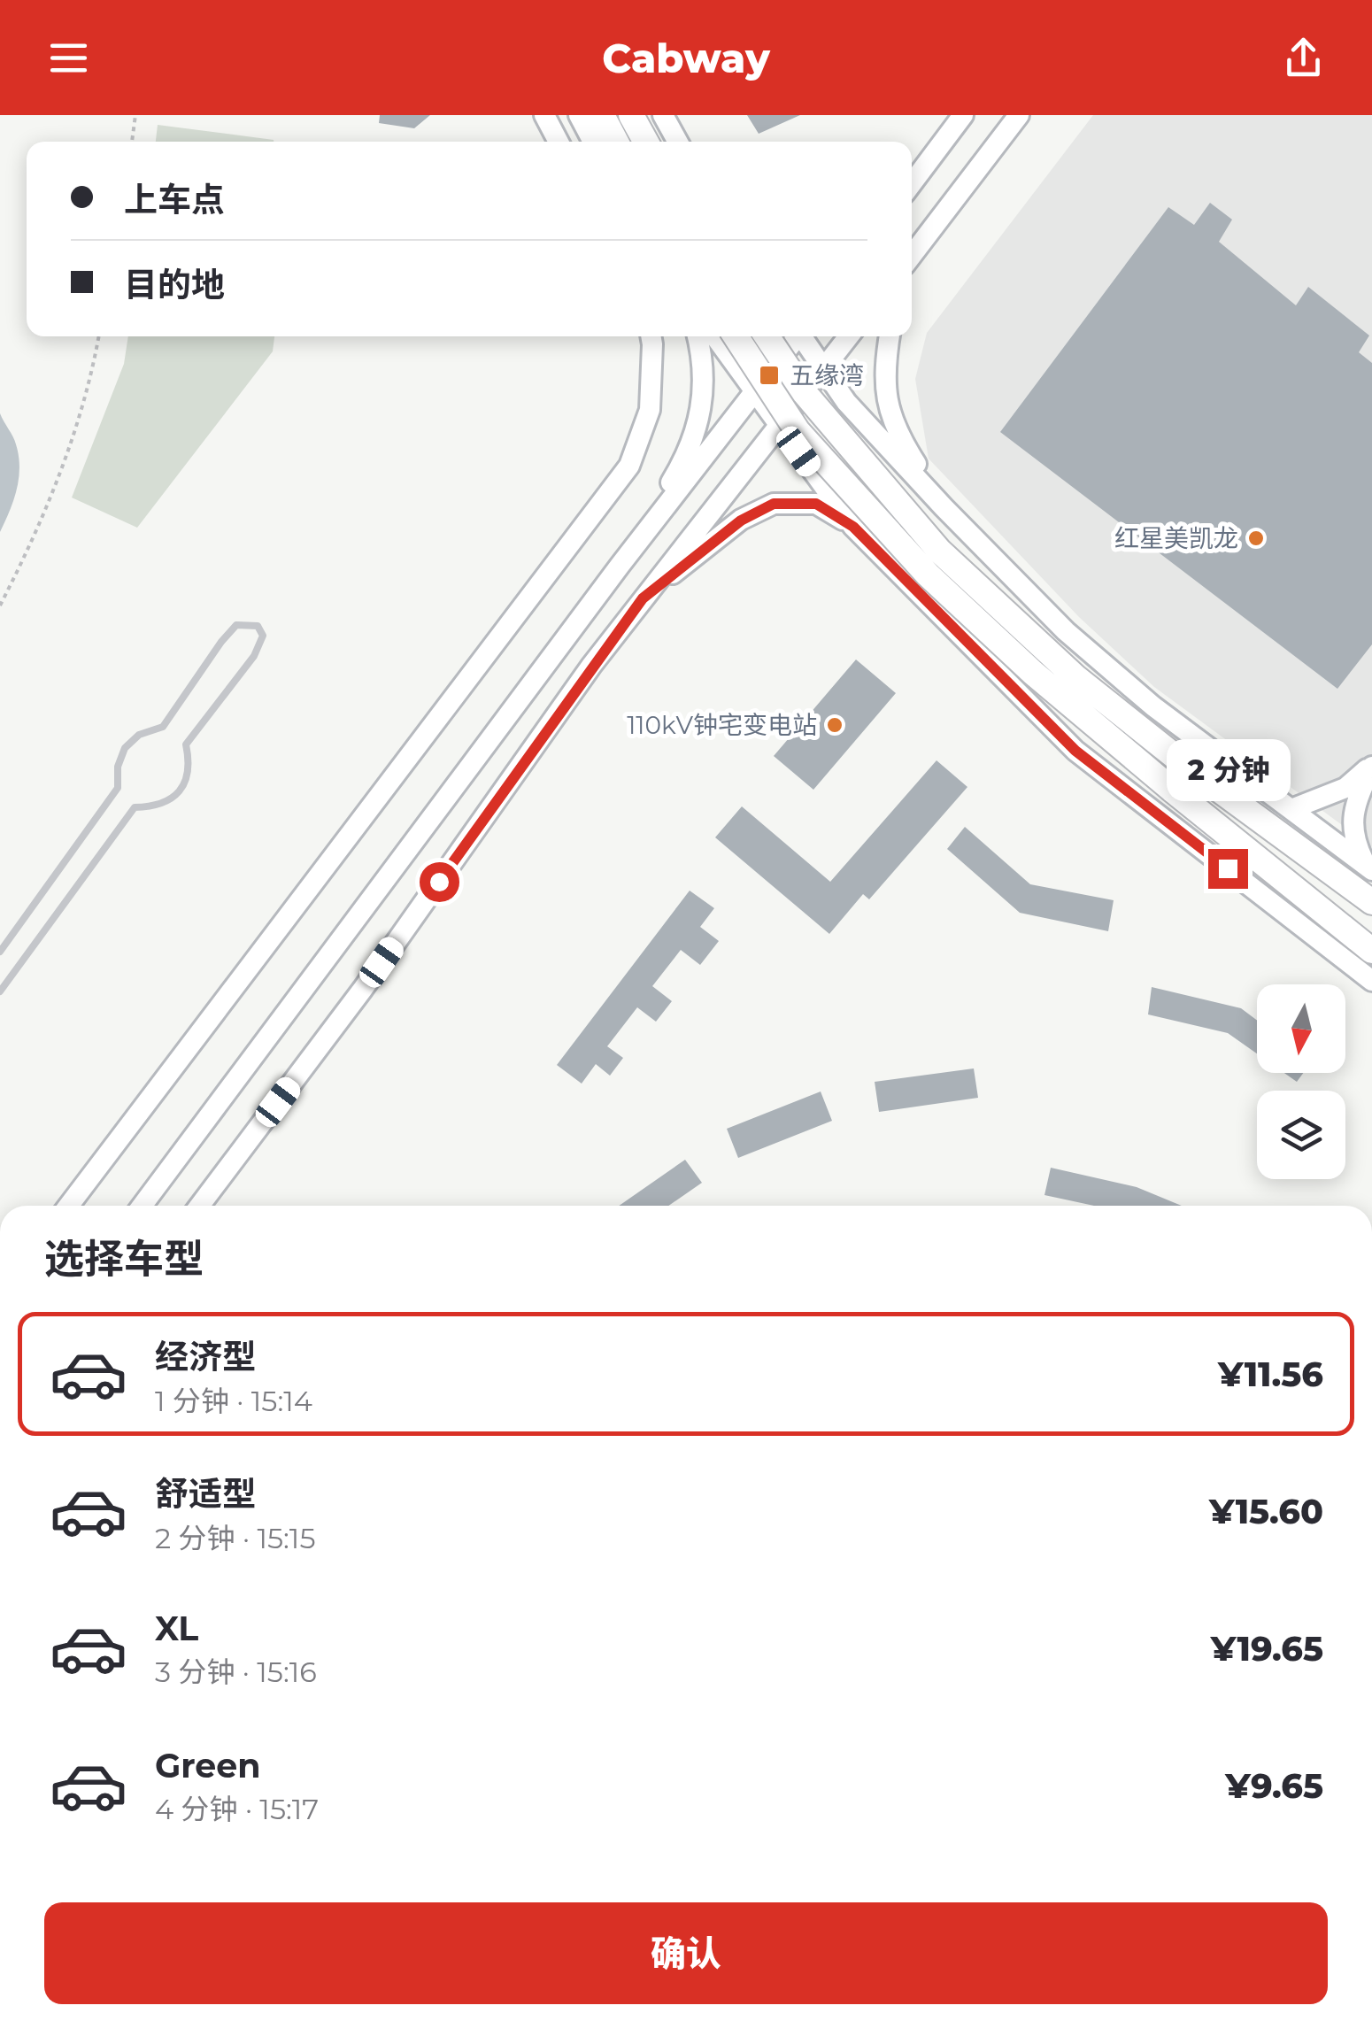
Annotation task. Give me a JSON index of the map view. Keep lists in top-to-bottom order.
{
  "places": {
    "transit": ["五缘湾"],
    "other": ["红星美凯龙", "110kV钟宅变电站"]
  },
  "north": "bottom",
  "page": {
    "header": "Cabway",
    "banner": ["上车点", "目的地"],
    "bubble": "2 分钟",
    "heading": "选择车型",
    "list": [
      {
        "name": "经济型",
        "note": "1 分钟 · 15:14",
        "value": "¥11.56"
      },
      {
        "name": "舒适型",
        "note": "2 分钟 · 15:15",
        "value": "¥15.60"
      },
      {
        "name": "XL",
        "note": "3 分钟 · 15:16",
        "value": "¥19.65"
      },
      {
        "name": "Green",
        "note": "4 分钟 · 15:17",
        "value": "¥9.65"
      }
    ],
    "buttons": "确认"
  }
}
